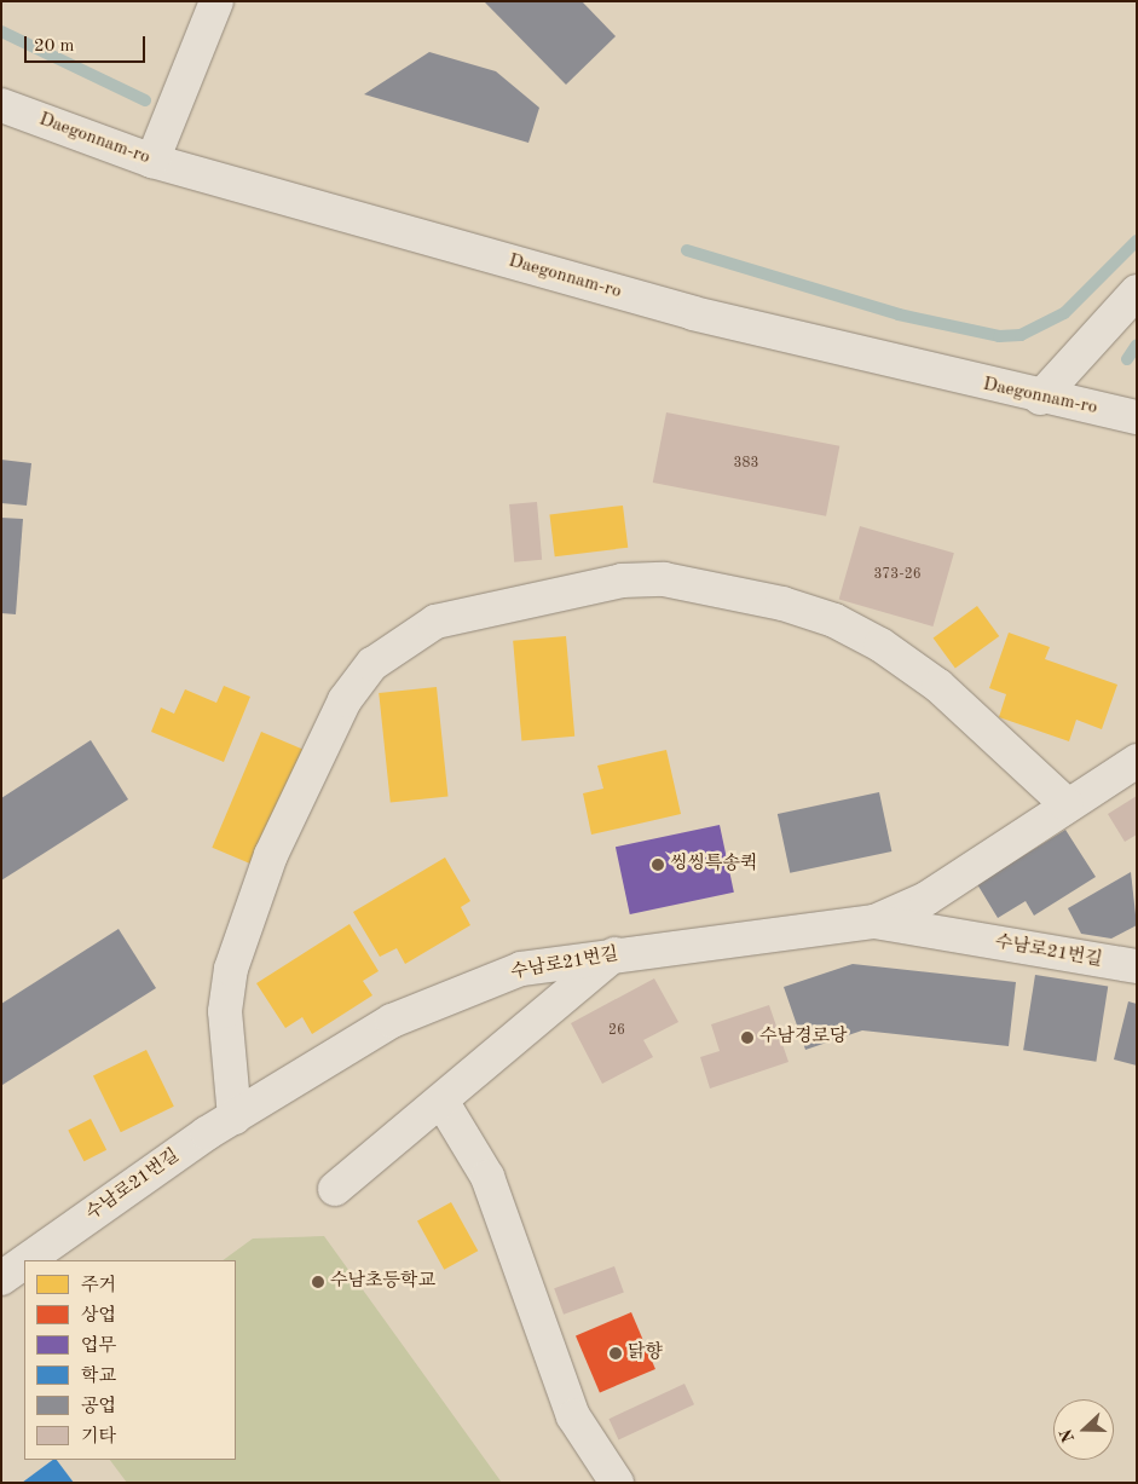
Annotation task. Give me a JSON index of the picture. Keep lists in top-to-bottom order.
{
  "streets": {
    "street": ["Daegonnam-ro", "수남로21번길"]
  },
  "places": [
    "씽씽특송퀵",
    "수남경로당",
    "수남초등학교",
    "닭향"
  ],
  "house_numbers": ["383", "373-26", "26"],
  "legend": [
    "주거",
    "상업",
    "업무",
    "학교",
    "공업",
    "기타"
  ],
  "scale_bar": "20 m",
  "north": "left"
}
